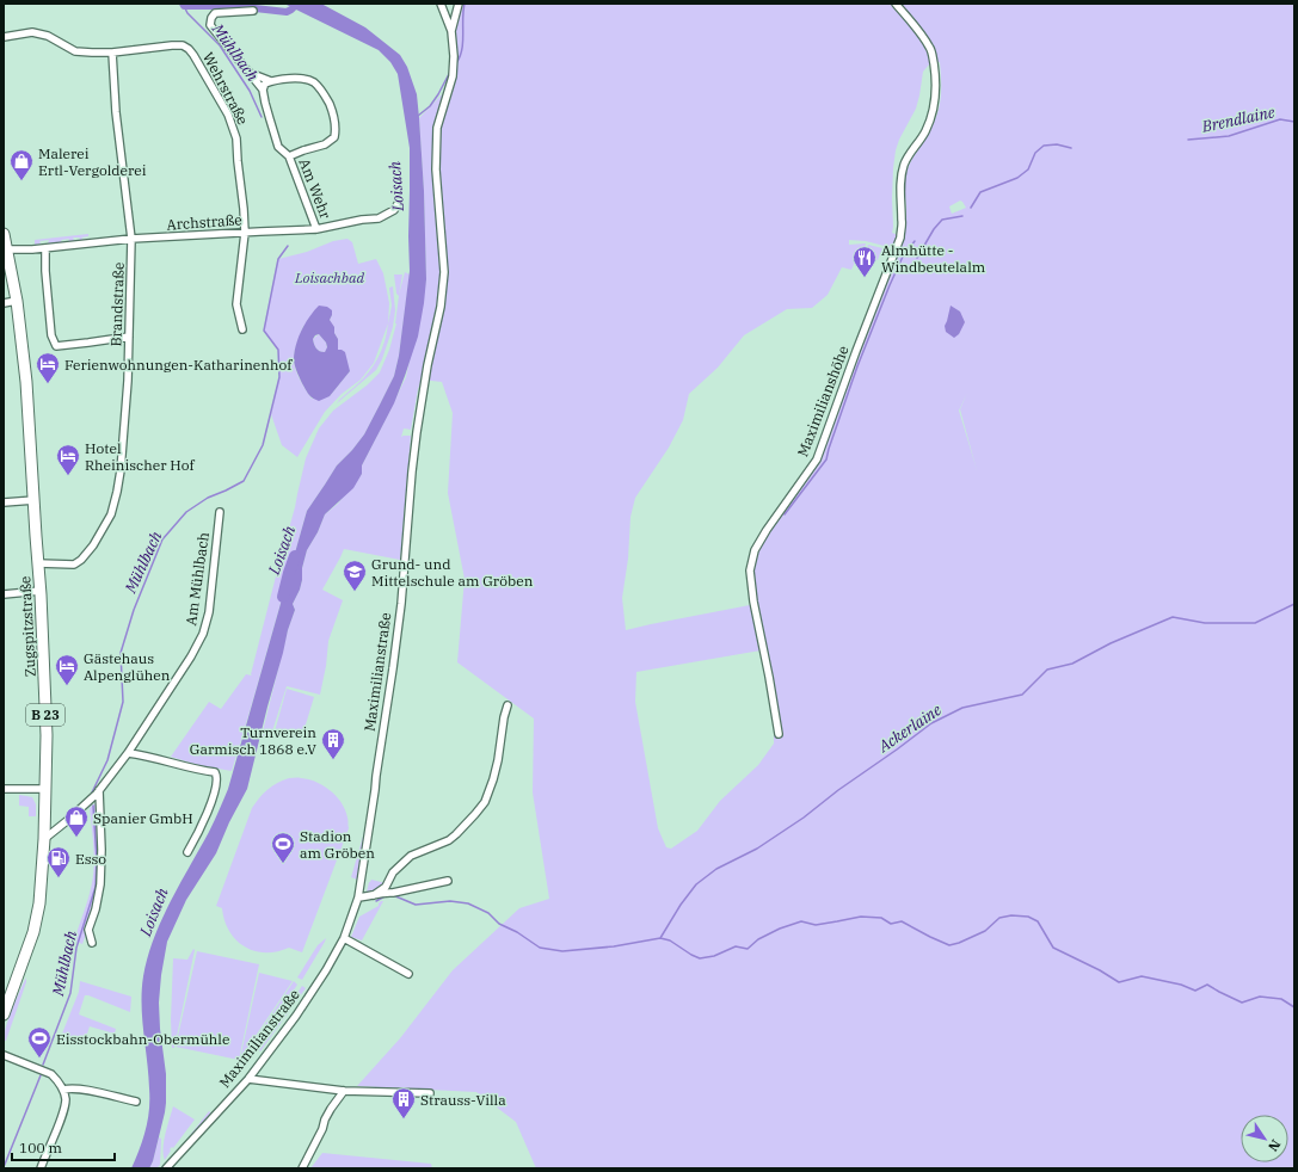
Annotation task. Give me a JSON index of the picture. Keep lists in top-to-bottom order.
{
  "streets": {
    "main road": ["Zugspitzstraße", "B 23"],
    "street": [
      "Wehrstraße",
      "Am Wehr",
      "Archstraße",
      "Brandstraße",
      "Maximilianshöhe",
      "Am Mühlbach",
      "Maximilianstraße"
    ]
  },
  "crossings": [
    ["Wehrstraße", "Archstraße"],
    ["Wehrstraße", "Brandstraße"],
    ["Am Wehr", "Archstraße"],
    ["Archstraße", "Brandstraße"],
    ["Archstraße", "Zugspitzstraße"],
    ["Brandstraße", "Zugspitzstraße"],
    ["Am Mühlbach", "Zugspitzstraße"]
  ],
  "water": [
    "Mühlbach",
    "Brendlaine",
    "Loisach",
    "Ackerlaine"
  ],
  "parks": ["Loisachbad"],
  "places": {
    "shop": ["Malerei Ertl-Vergolderei", "Spanier GmbH"],
    "restaurant": ["Almhütte - Windbeutelalm"],
    "hotel": ["Ferienwohnungen-Katharinenhof", "Hotel Rheinischer Hof", "Gästehaus Alpenglühen"],
    "school or university": ["Grund- und Mittelschule am Gröben"],
    "building": ["Turnverein Garmisch 1868 e.V", "Strauss-Villa"],
    "sports": ["Stadion am Gröben", "Eisstockbahn-Obermühle"],
    "fuel station": ["Esso"]
  },
  "scale_bar": "100 m",
  "north": "bottom right"
}
